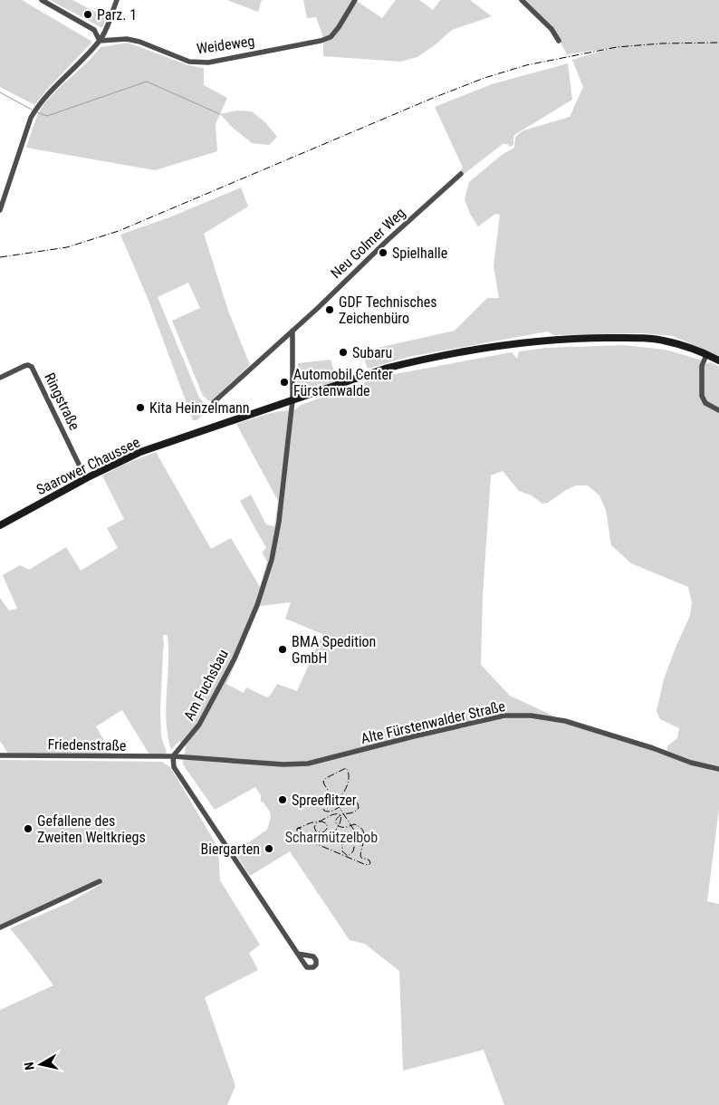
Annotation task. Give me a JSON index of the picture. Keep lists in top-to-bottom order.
{
  "streets": {
    "main road": ["Saarower Chaussee"],
    "street": [
      "Weideweg",
      "Neu Golmer Weg",
      "Ringstraße",
      "Am Fuchsbau",
      "Alte Fürstenwalder Straße",
      "Friedenstraße"
    ]
  },
  "crossings": [
    ["Ringstraße", "Saarower Chaussee"],
    ["Saarower Chaussee", "Am Fuchsbau"],
    ["Am Fuchsbau", "Alte Fürstenwalder Straße"],
    ["Am Fuchsbau", "Friedenstraße"],
    ["Alte Fürstenwalder Straße", "Friedenstraße"]
  ],
  "parks": ["Scharmützelbob"],
  "places": [
    "Parz. 1",
    "Spielhalle",
    "GDF Technisches Zeichenbüro",
    "Subaru",
    "Automobil Center Fürstenwalde",
    "Kita Heinzelmann",
    "BMA Spedition GmbH",
    "Spreeflitzer",
    "Gefallene des Zweiten Weltkriegs",
    "Biergarten"
  ],
  "north": "left"
}
